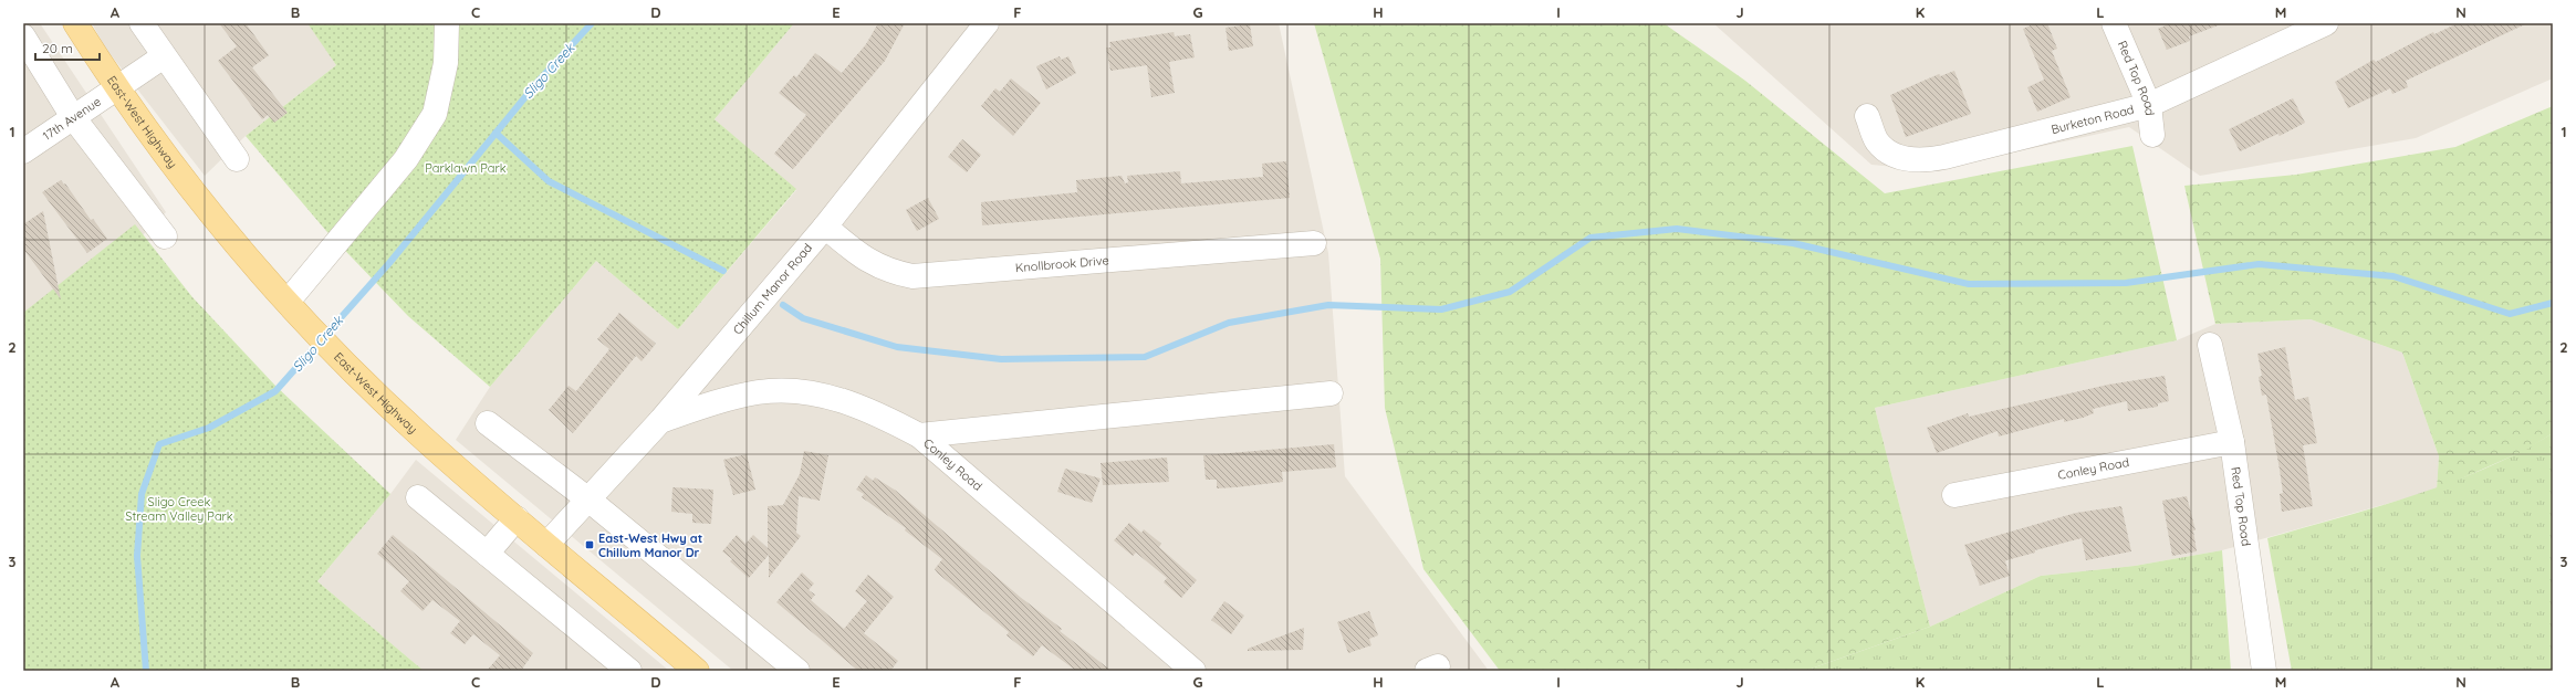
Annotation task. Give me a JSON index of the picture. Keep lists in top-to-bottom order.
{
  "streets": {
    "main road": ["East-West Highway"],
    "street": [
      "Red Top Road",
      "17th Avenue",
      "Burketon Road",
      "Knollbrook Drive",
      "Chillum Manor Road",
      "Conley Road"
    ]
  },
  "crossings": [
    ["Red Top Road", "Burketon Road"],
    ["Red Top Road", "Conley Road"],
    ["17th Avenue", "East-West Highway"],
    ["East-West Highway", "Chillum Manor Road"],
    ["Knollbrook Drive", "Chillum Manor Road"],
    ["Chillum Manor Road", "Conley Road"]
  ],
  "water": ["Sligo Creek"],
  "parks": ["Parklawn Park", "Sligo Creek Stream Valley Park"],
  "places": {
    "transit": ["East-West Hwy at Chillum Manor Dr"]
  },
  "scale_bar": "20 m",
  "grid": {
    "columns": [
      "A",
      "B",
      "C",
      "D",
      "E",
      "F",
      "G",
      "H",
      "I",
      "J",
      "K",
      "L",
      "M",
      "N"
    ],
    "rows": ["1", "2", "3"]
  }
}
